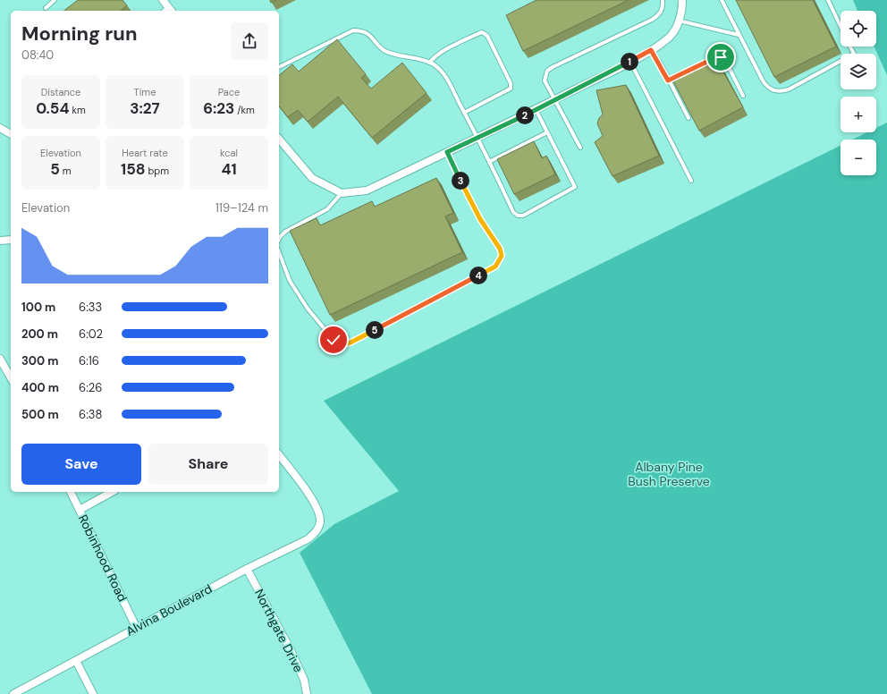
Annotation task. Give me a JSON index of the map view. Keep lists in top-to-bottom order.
{
  "streets": {
    "street": ["Robinhood Road", "Alvina Boulevard", "Northgate Drive"]
  },
  "crossings": [
    ["Robinhood Road", "Alvina Boulevard"],
    ["Alvina Boulevard", "Northgate Drive"]
  ],
  "parks": ["Albany Pine Bush Preserve"],
  "page": {
    "map_buttons": ["+", "−"],
    "heading": ["Morning run", "08:40"],
    "pins": [
      "1",
      "2",
      "3",
      "4",
      "5"
    ],
    "stats": [
      ["Distance", "0.54 km"],
      ["Time", "3:27"],
      ["Pace", "6:23 /km"],
      ["Elevation", "5 m"],
      ["Heart rate", "158 bpm"],
      ["kcal", "41"]
    ],
    "chart": ["Elevation", "119–124 m"],
    "list": [
      {
        "name": "100 m",
        "note": "6:33"
      },
      {
        "name": "200 m",
        "note": "6:02"
      },
      {
        "name": "300 m",
        "note": "6:16"
      },
      {
        "name": "400 m",
        "note": "6:26"
      },
      {
        "name": "500 m",
        "note": "6:38"
      }
    ],
    "buttons": ["Save", "Share"]
  }
}
